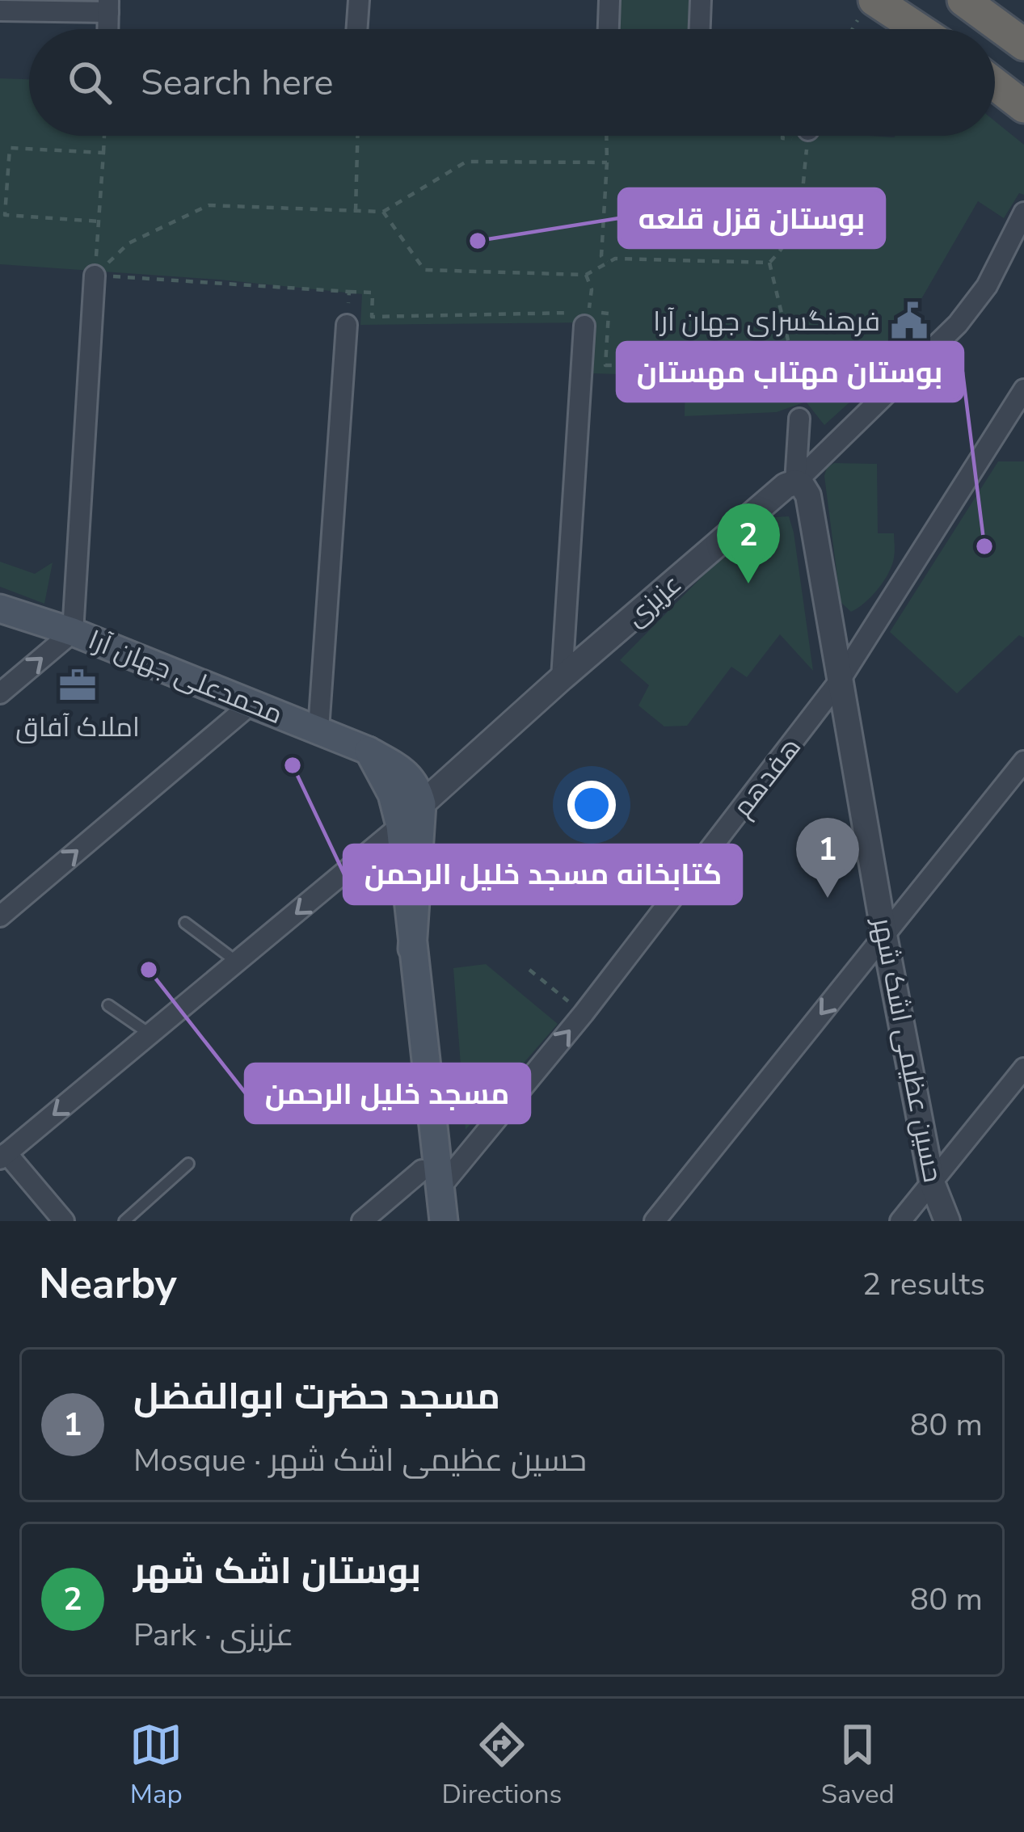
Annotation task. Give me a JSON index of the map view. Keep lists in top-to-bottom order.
{
  "streets": {
    "main road": ["محمدعلی جهان آرا"],
    "street": ["عزیزی", "هفدهم", "حسین عظیمی اشک شهر"]
  },
  "crossings": [
    ["عزیزی", "محمدعلی جهان آرا"],
    ["عزیزی", "حسین عظیمی اشک شهر"],
    ["هفدهم", "حسین عظیمی اشک شهر"]
  ],
  "places": {
    "other": [
      "بوستان قزل قلعه",
      "بوستان مهتاب مهستان",
      "كتابخانه مسجد خليل الرحمن",
      "مسجد خلیل الرحمن"
    ],
    "public building": ["فرهنگسرای جهان آرا"],
    "office": ["املاک آفاق"]
  },
  "page": {
    "search": "Search here",
    "pins": ["2", "1"],
    "heading": ["Nearby", "2 results"],
    "list": [
      {
        "mark": "1",
        "name": "مسجد حضرت ابوالفضل",
        "note": "Mosque · حسین عظیمی اشک شهر",
        "value": "80 m"
      },
      {
        "mark": "2",
        "name": "بوستان اشک شهر",
        "note": "Park · عزیزی",
        "value": "80 m"
      }
    ],
    "nav": ["Map", "Directions", "Saved"]
  }
}
